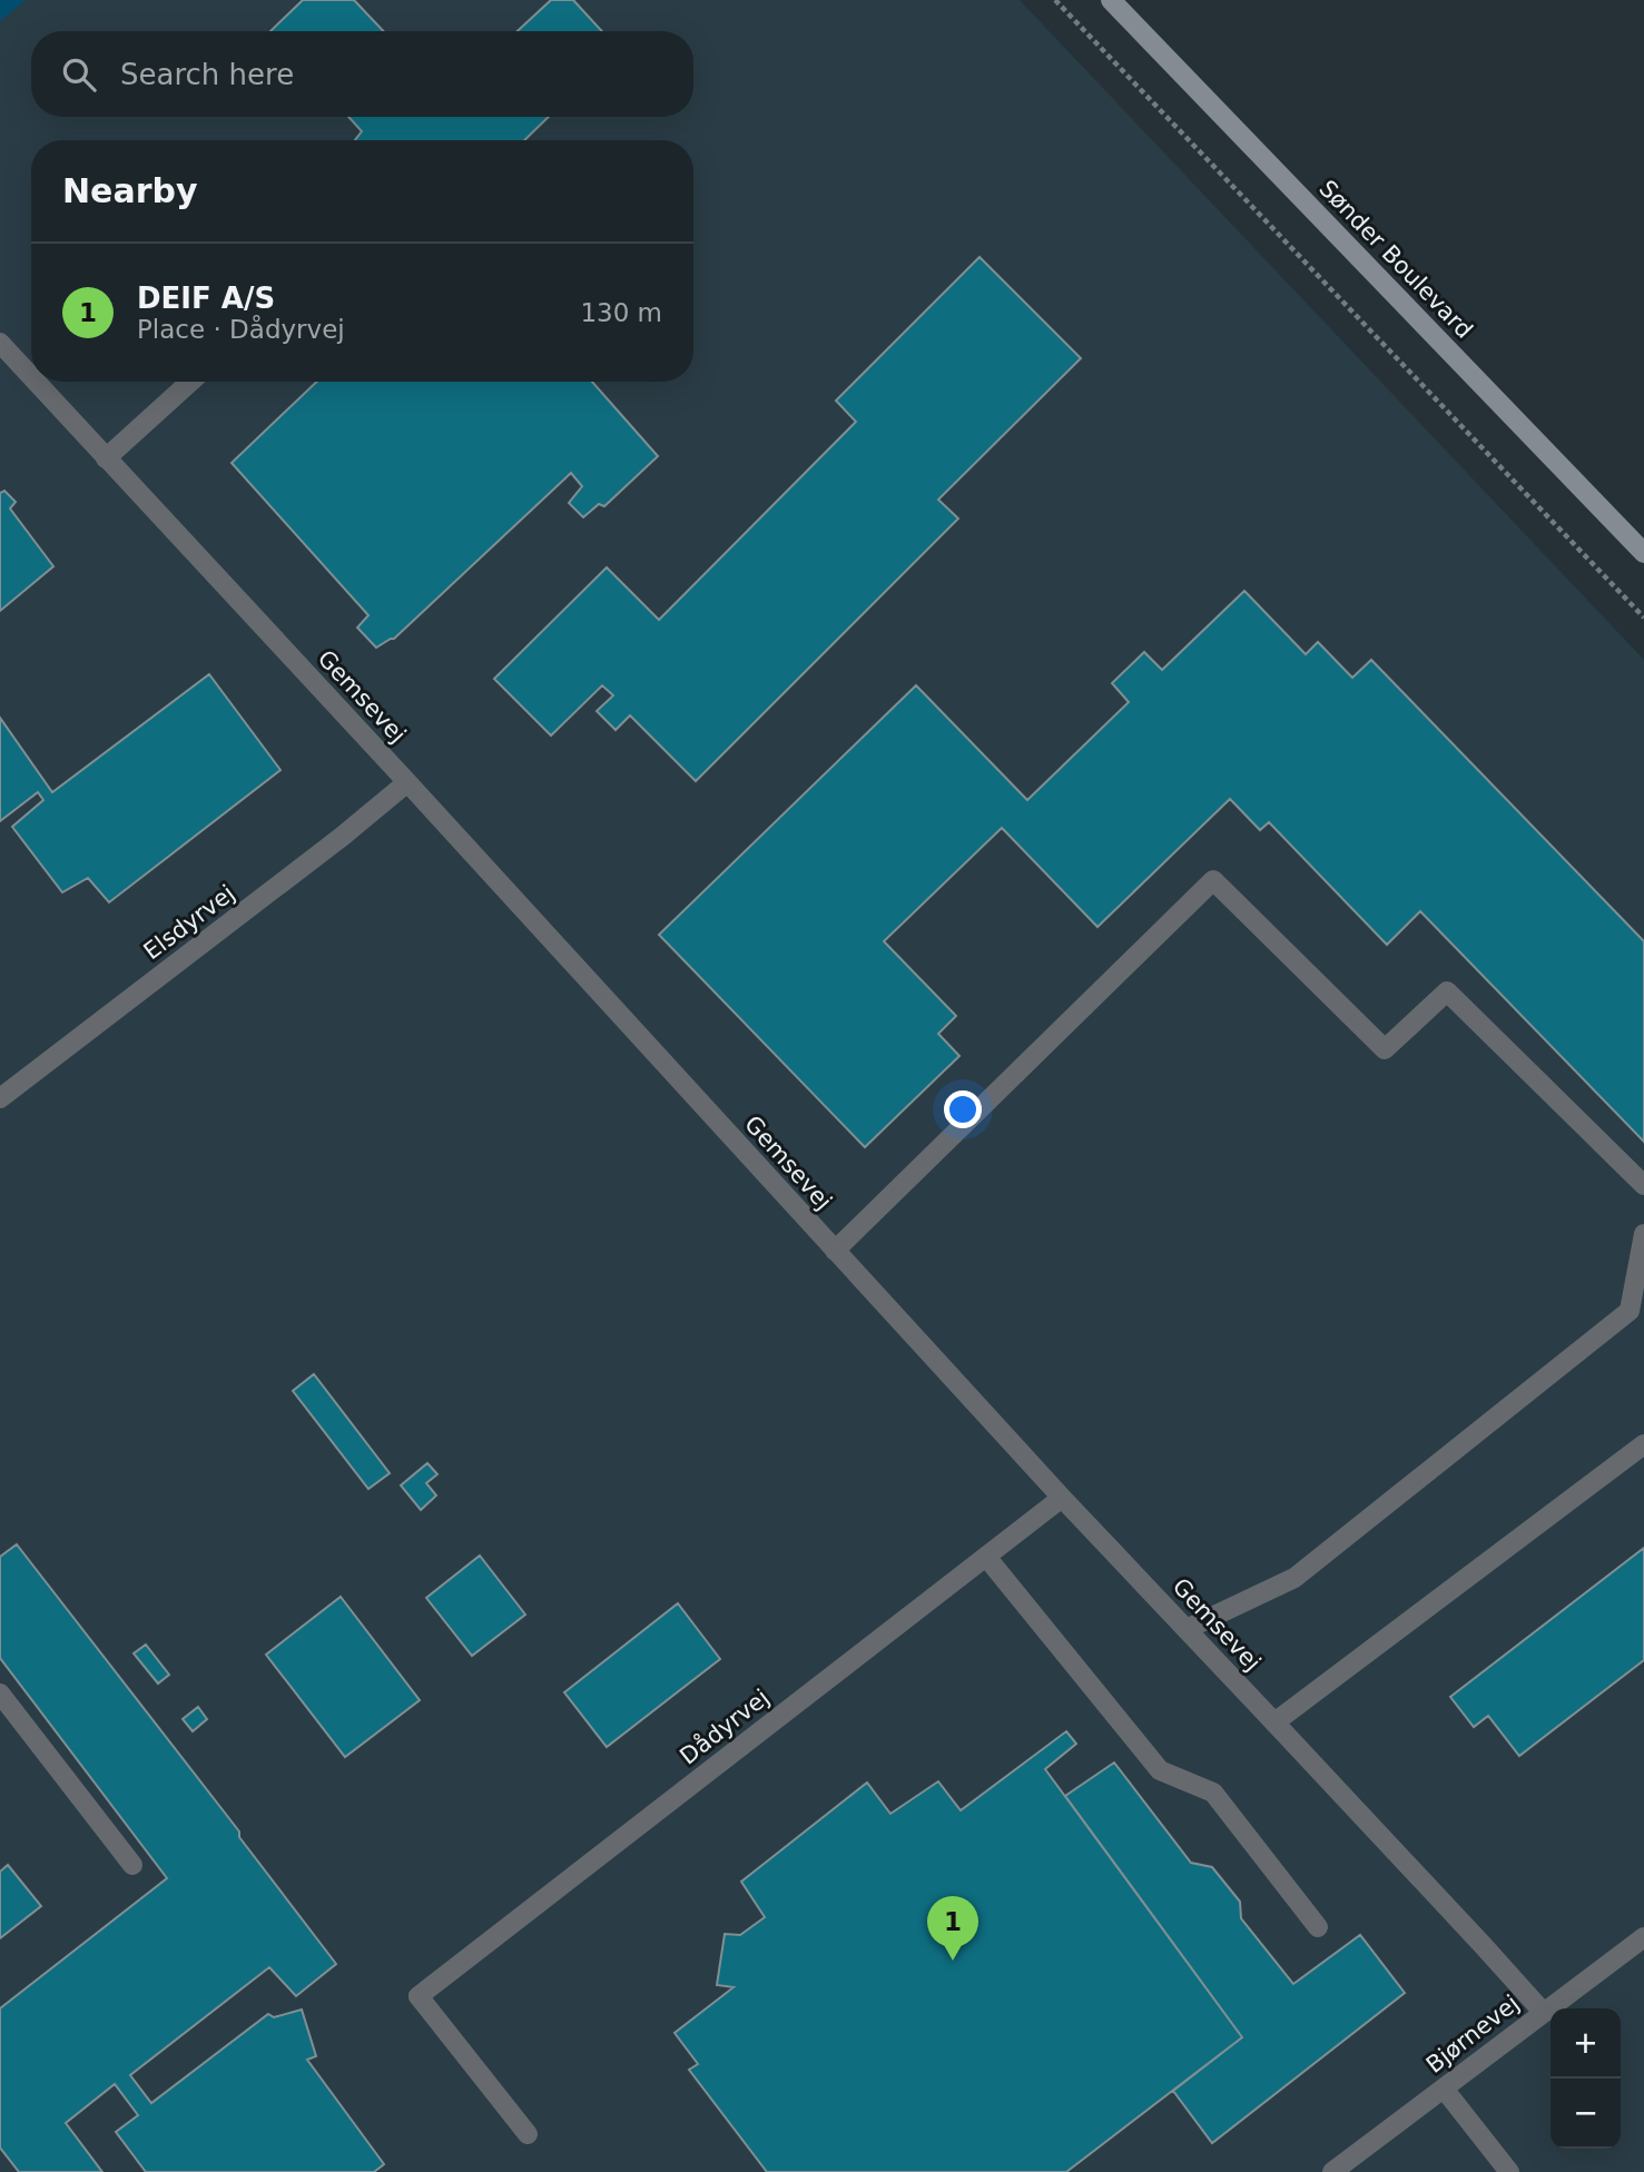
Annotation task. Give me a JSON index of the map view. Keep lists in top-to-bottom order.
{
  "streets": {
    "main road": ["Sønder Boulevard"],
    "street": [
      "Gemsevej",
      "Elsdyrvej",
      "Dådyrvej",
      "Bjørnevej"
    ]
  },
  "crossings": [
    ["Gemsevej", "Elsdyrvej"],
    ["Gemsevej", "Dådyrvej"],
    ["Gemsevej", "Bjørnevej"]
  ],
  "page": {
    "search": "Search here",
    "heading": "Nearby",
    "list": [
      {
        "mark": "1",
        "name": "DEIF A/S",
        "note": "Place · Dådyrvej",
        "value": "130 m"
      }
    ],
    "pins": "1",
    "map_buttons": ["+", "−"]
  }
}
